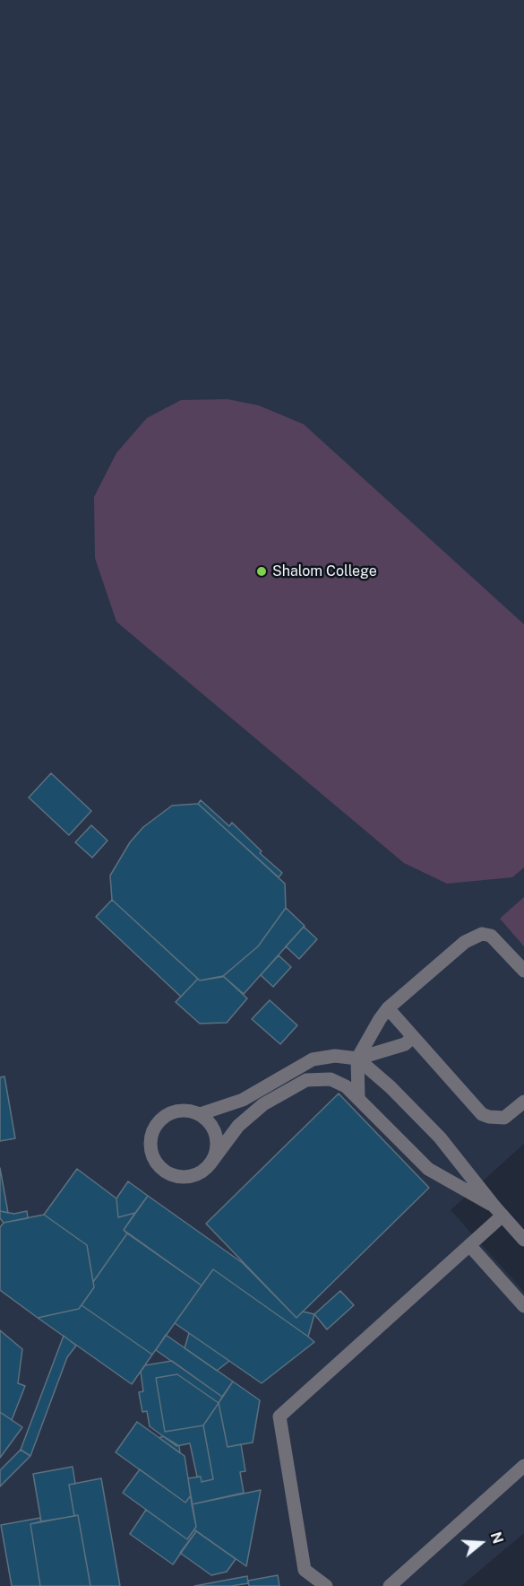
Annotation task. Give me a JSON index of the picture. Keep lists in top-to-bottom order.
{
  "places": ["Shalom College"],
  "north": "right"
}
